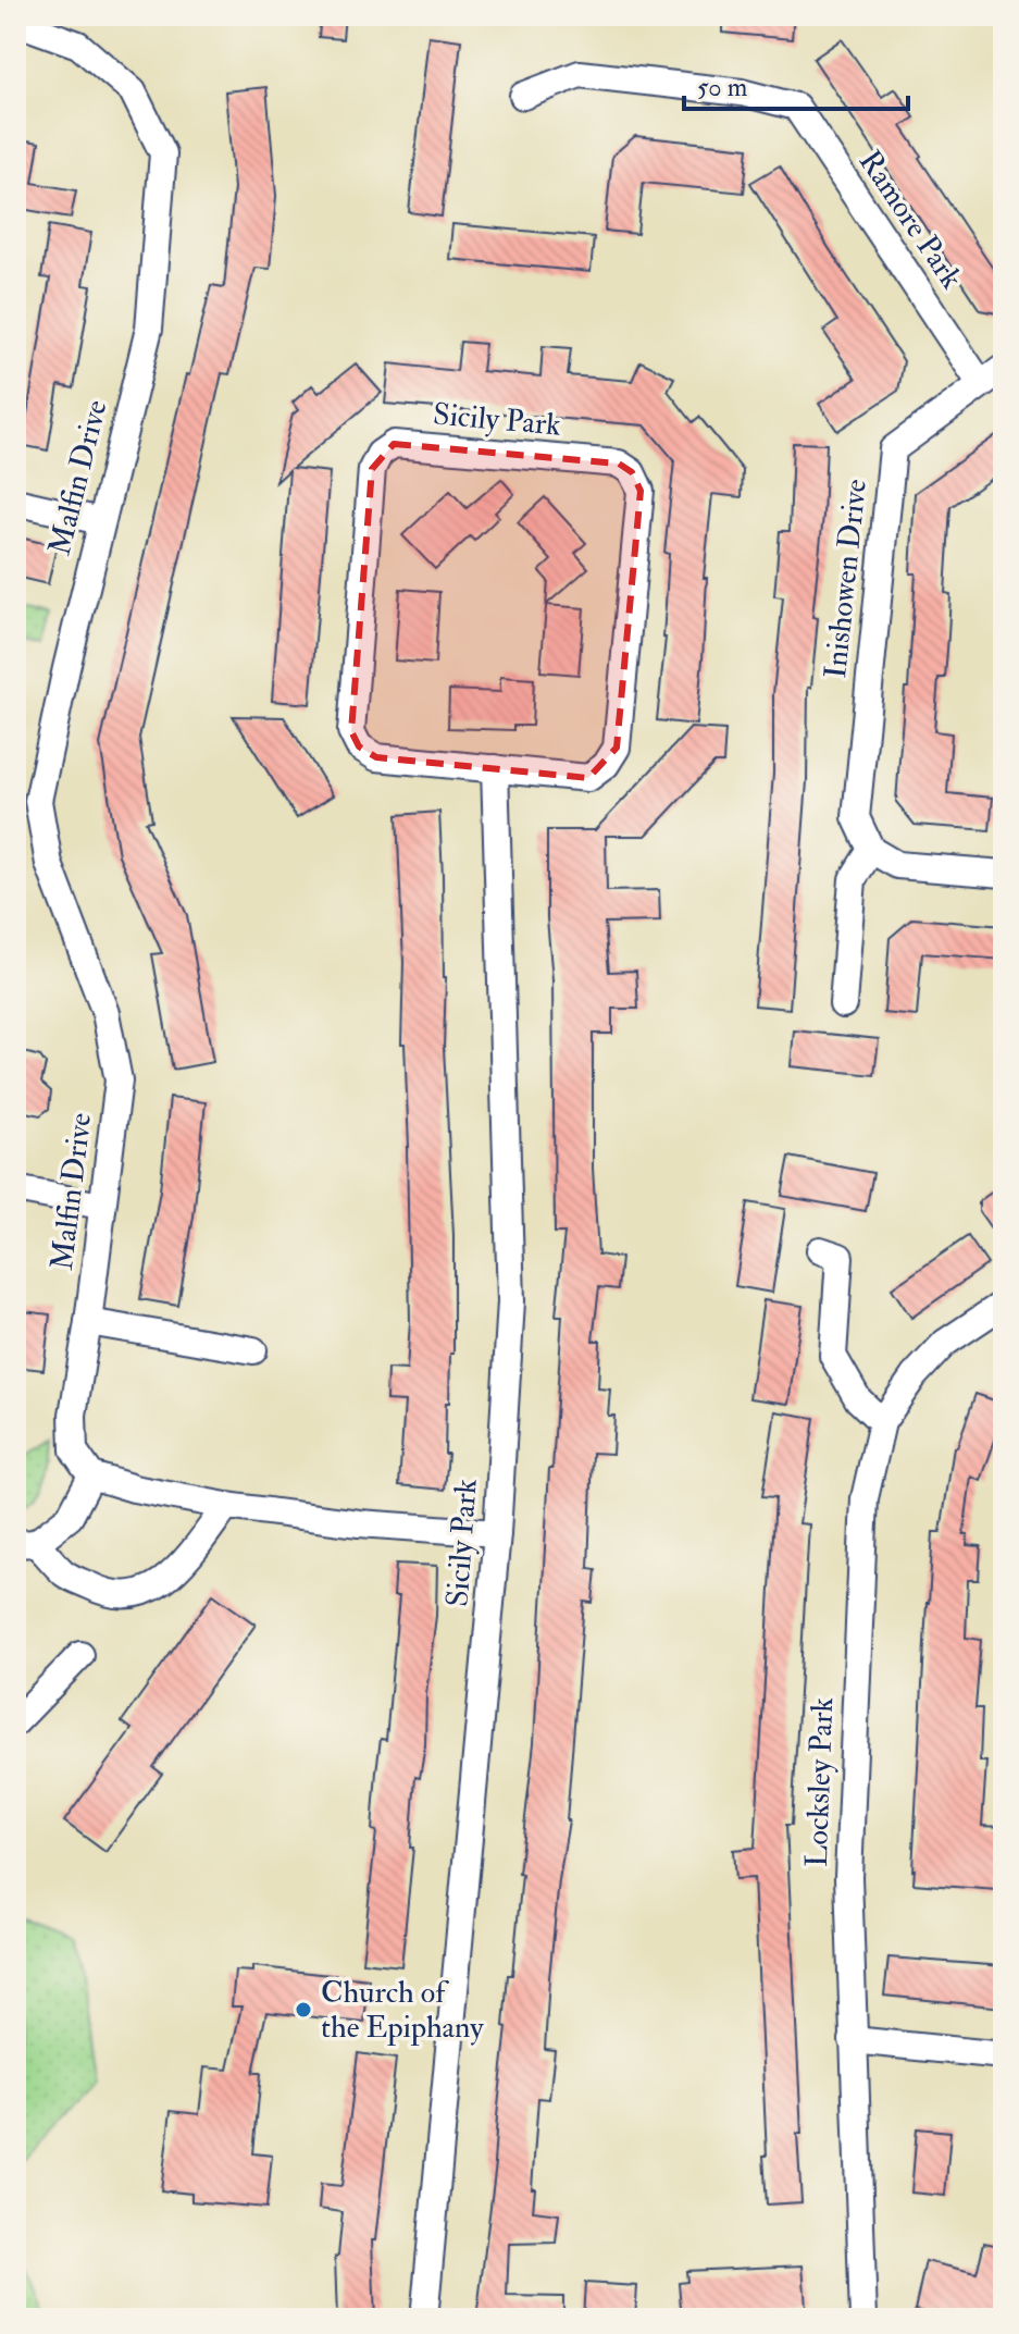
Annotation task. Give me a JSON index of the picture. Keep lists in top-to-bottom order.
{
  "streets": {
    "street": [
      "Ramore Park",
      "Sicily Park",
      "Malfin Drive",
      "Inishowen Drive",
      "Locksley Park"
    ]
  },
  "crossings": [
    ["Ramore Park", "Inishowen Drive"]
  ],
  "places": ["Church of the Epiphany"],
  "scale_bar": "50 m"
}
